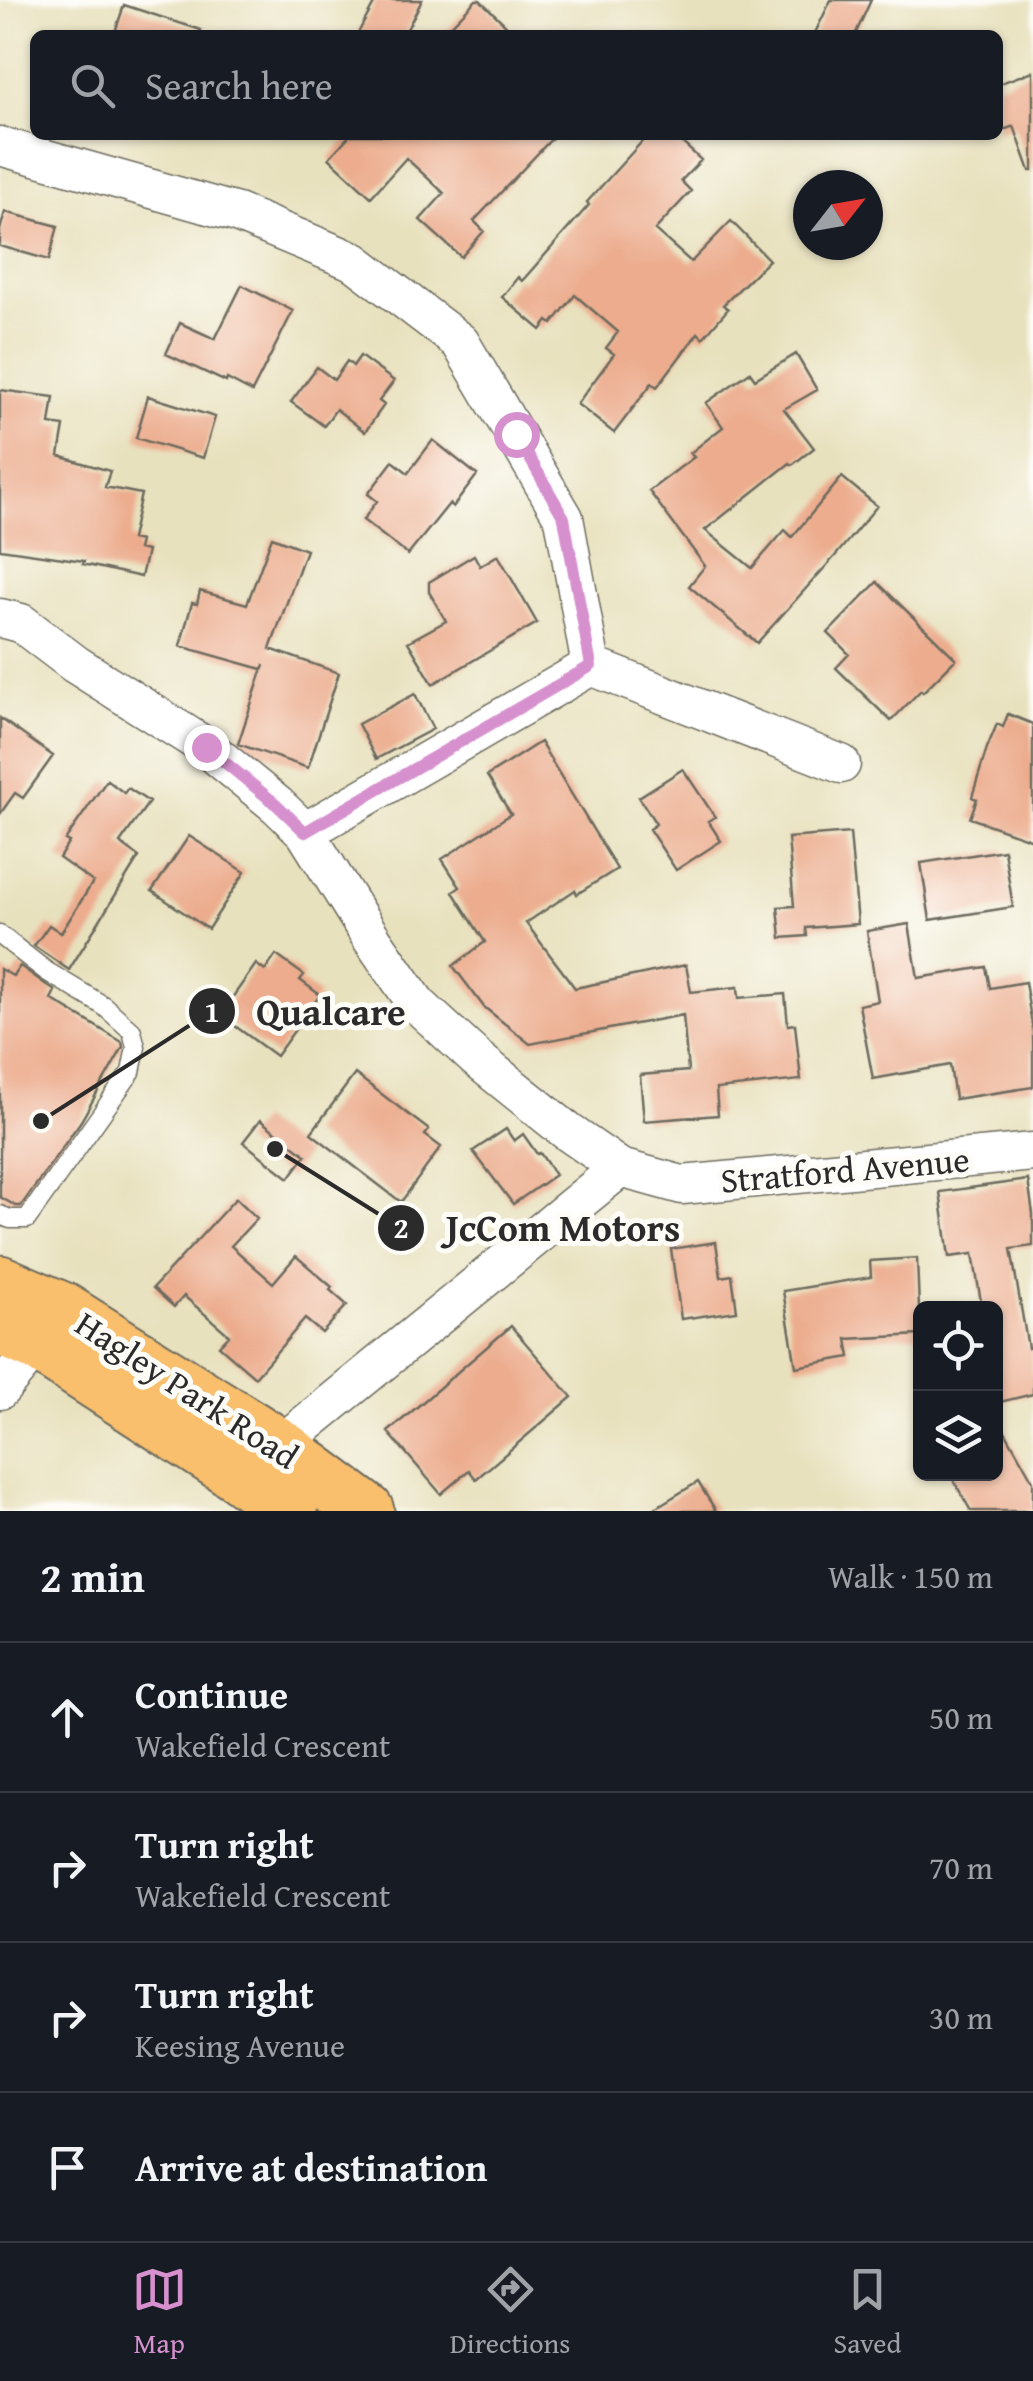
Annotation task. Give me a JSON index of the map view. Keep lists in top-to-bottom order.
{
  "streets": {
    "main road": ["Hagley Park Road"],
    "street": ["Stratford Avenue"]
  },
  "places": ["Qualcare", "JcCom Motors"],
  "north": "top right",
  "page": {
    "search": "Search here",
    "heading": ["2 min", "Walk · 150 m"],
    "list": [
      ["Continue", "Wakefield Crescent", "50 m"],
      ["Turn right", "Wakefield Crescent", "70 m"],
      ["Turn right", "Keesing Avenue", "30 m"],
      "Arrive at destination"
    ],
    "nav": ["Map", "Directions", "Saved"]
  }
}
